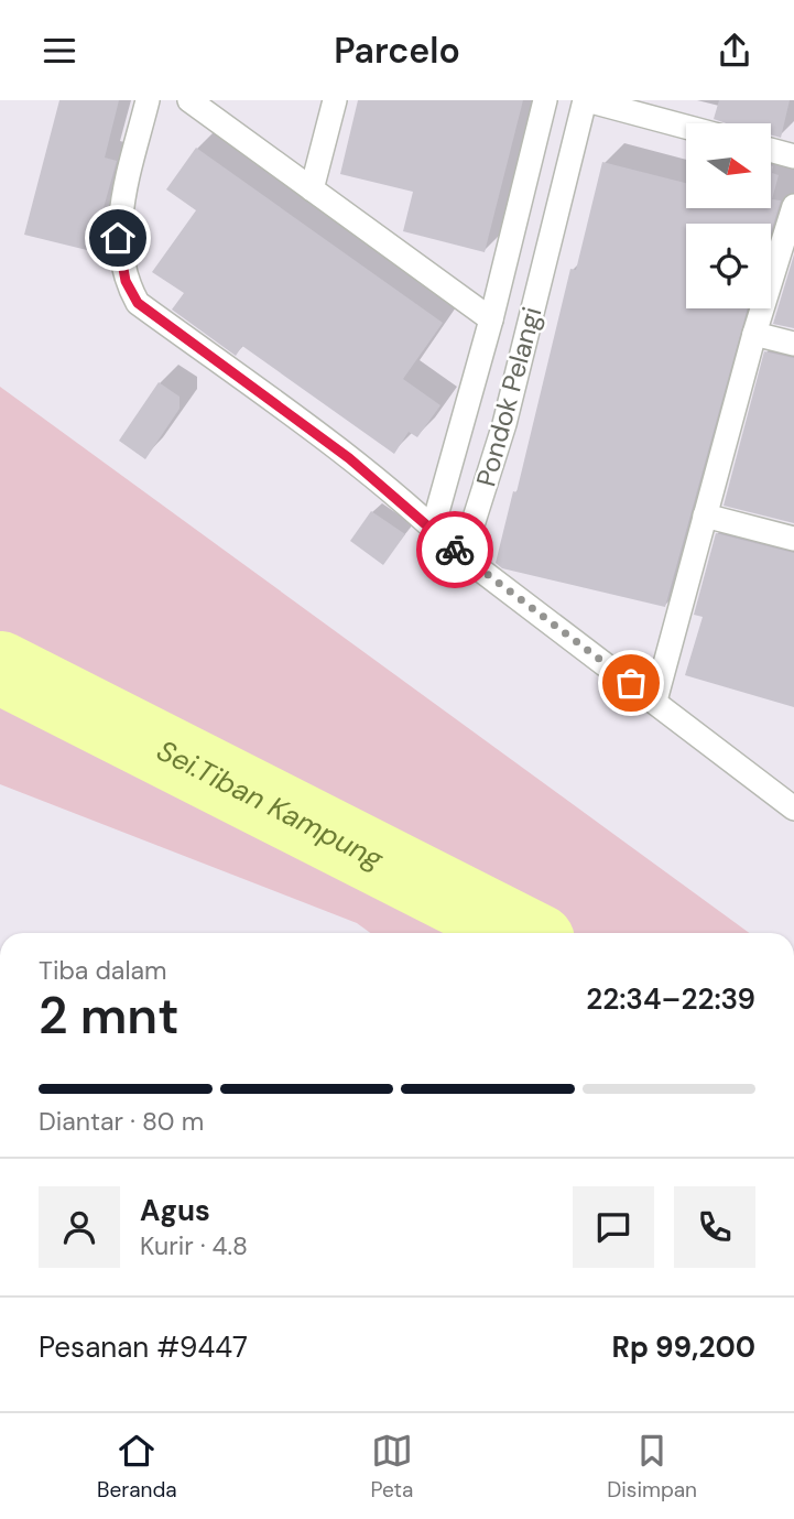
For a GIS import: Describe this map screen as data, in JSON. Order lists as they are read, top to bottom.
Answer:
{
  "streets": {
    "street": ["Pondok Pelangi"]
  },
  "water": ["Sei.Tiban Kampung"],
  "north": "right",
  "page": {
    "header": "Parcelo",
    "heading": ["2 mnt", "Tiba dalam", "22:34–22:39"],
    "panel": [
      "Agus",
      "Kurir · 4.8",
      "Pesanan #9447",
      "Rp 99,200"
    ],
    "bar": "Diantar · 80 m",
    "tabs": ["Beranda", "Peta", "Disimpan"]
  }
}
